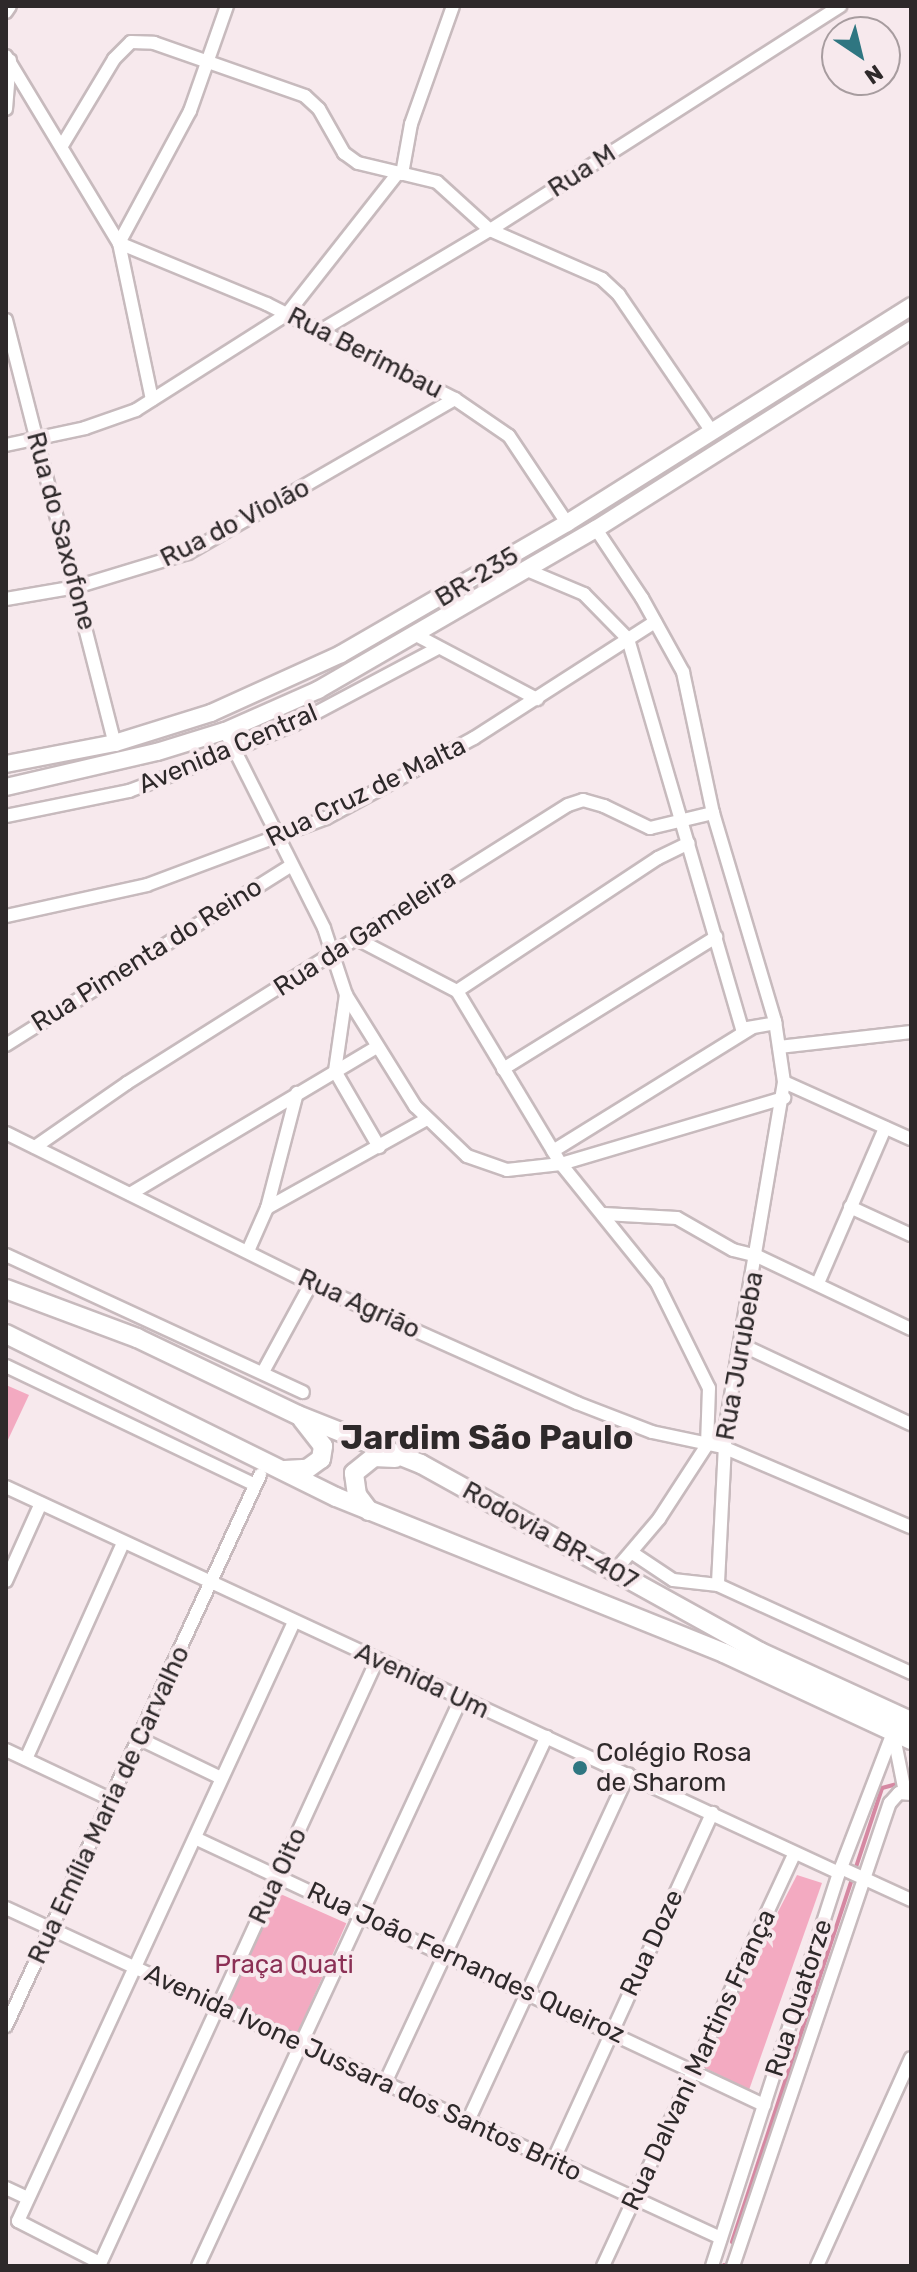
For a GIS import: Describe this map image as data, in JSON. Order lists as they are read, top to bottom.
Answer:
{
  "streets": {
    "highway": ["Rodovia BR-407"],
    "main road": ["BR-235"],
    "street": [
      "Rua M",
      "Rua Berimbau",
      "Rua do Violão",
      "Rua do Saxofone",
      "Avenida Central",
      "Rua Cruz de Malta",
      "Rua da Gameleira",
      "Rua Pimenta do Reino",
      "Rua Agrião",
      "Rua Jurubeba",
      "Avenida Um",
      "Rua Emília Maria de Carvalho",
      "Rua Oito",
      "Rua Doze",
      "Rua João Fernandes Queiroz",
      "Rua Quatorze",
      "Rua Dalvani Martins França",
      "Avenida Ivone Jussara dos Santos Brito"
    ]
  },
  "crossings": [
    ["Rua M", "Rua Berimbau"],
    ["Rua Berimbau", "Rua do Violão"],
    ["Rua Berimbau", "BR-235"],
    ["Rua do Violão", "Rua do Saxofone"],
    ["Rua do Saxofone", "BR-235"],
    ["Rua da Gameleira", "Rua Agrião"],
    ["Rua da Gameleira", "Rua Jurubeba"],
    ["Rua Agrião", "Rua Jurubeba"],
    ["Rodovia BR-407", "Rua Quatorze"],
    ["Avenida Um", "Rua Emília Maria de Carvalho"],
    ["Avenida Um", "Rua Oito"],
    ["Avenida Um", "Rua Doze"],
    ["Avenida Um", "Rua Quatorze"],
    ["Avenida Um", "Rua Dalvani Martins França"],
    ["Rua Emília Maria de Carvalho", "Avenida Ivone Jussara dos Santos Brito"],
    ["Rua Oito", "Rua João Fernandes Queiroz"],
    ["Rua Oito", "Avenida Ivone Jussara dos Santos Brito"],
    ["Rua Doze", "Rua João Fernandes Queiroz"],
    ["Rua Doze", "Avenida Ivone Jussara dos Santos Brito"],
    ["Rua João Fernandes Queiroz", "Rua Quatorze"],
    ["Rua João Fernandes Queiroz", "Rua Dalvani Martins França"],
    ["Rua Quatorze", "Avenida Ivone Jussara dos Santos Brito"],
    ["Rua Dalvani Martins França", "Avenida Ivone Jussara dos Santos Brito"]
  ],
  "districts": ["Jardim São Paulo"],
  "parks": ["Praça Quati"],
  "places": ["Colégio Rosa de Sharom"],
  "north": "bottom right"
}
